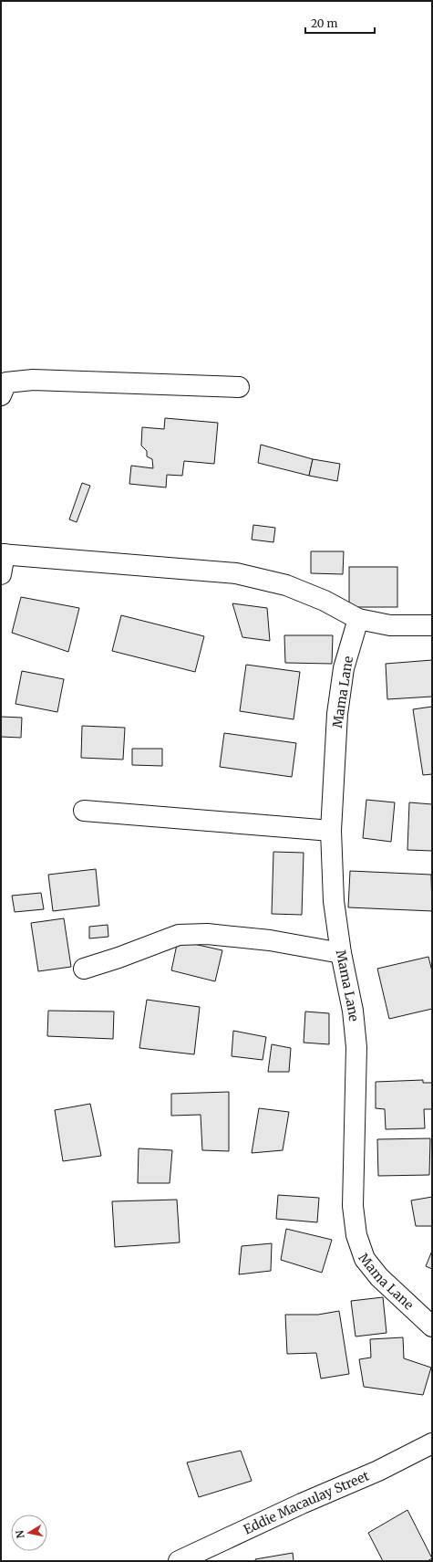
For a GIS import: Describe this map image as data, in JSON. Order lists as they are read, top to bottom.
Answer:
{
  "streets": {
    "street": ["Mama Lane", "Eddie Macaulay Street"]
  },
  "scale_bar": "20 m",
  "north": "left"
}
